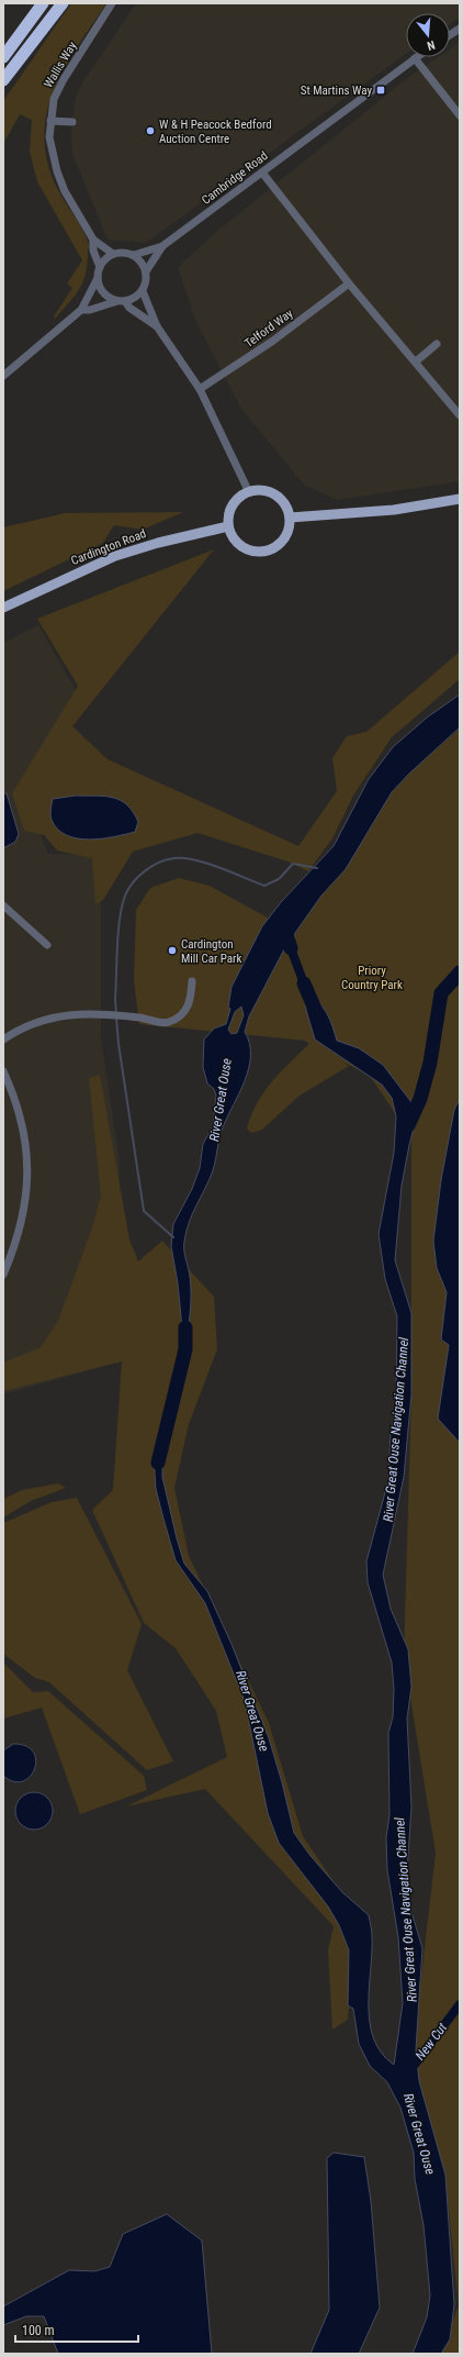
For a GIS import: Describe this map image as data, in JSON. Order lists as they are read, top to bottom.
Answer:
{
  "streets": {
    "main road": ["Cardington Road"],
    "street": ["Wallis Way", "Cambridge Road", "Telford Way"]
  },
  "crossings": [
    ["Wallis Way", "Cambridge Road"]
  ],
  "water": ["River Great Ouse", "River Great Ouse Navigation Channel", "New Cut"],
  "parks": ["Priory Country Park"],
  "places": {
    "transit": ["St Martins Way"],
    "other": ["W & H Peacock Bedford Auction Centre", "Cardington Mill Car Park"]
  },
  "scale_bar": "100 m",
  "north": "bottom"
}
